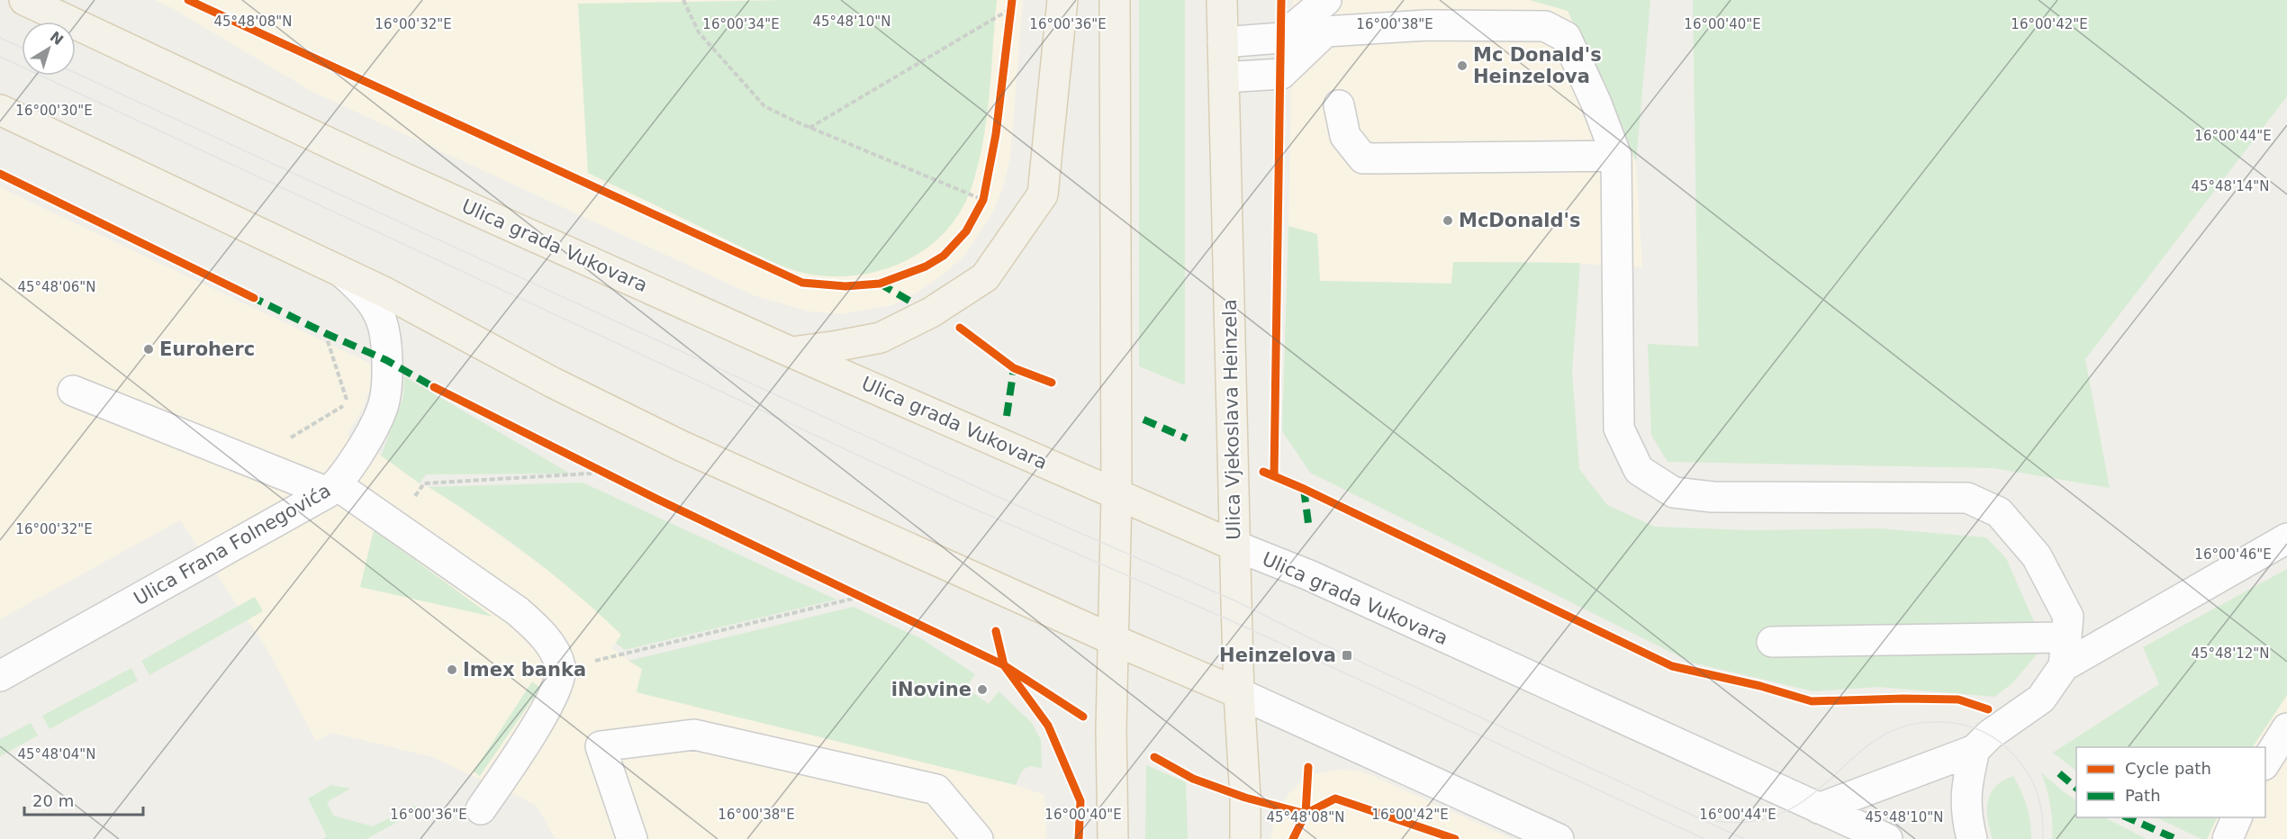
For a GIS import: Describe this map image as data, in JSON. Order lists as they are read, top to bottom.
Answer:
{
  "streets": {
    "main road": ["Ulica grada Vukovara", "Ulica Vjekoslava Heinzela"],
    "street": ["Ulica Frana Folnegovića"]
  },
  "crossings": [
    ["Ulica grada Vukovara", "Ulica Vjekoslava Heinzela"]
  ],
  "places": {
    "other": [
      "Mc Donald's Heinzelova",
      "McDonald's",
      "Euroherc",
      "Imex banka",
      "iNovine"
    ],
    "transit": ["Heinzelova"]
  },
  "legend": ["Cycle path", "Path"],
  "scale_bar": "20 m",
  "north": "top right",
  "coordinates": [
    "45°48'08\"N",
    "45°48'10\"N",
    "16°00'32\"E",
    "16°00'34\"E",
    "16°00'36\"E",
    "16°00'38\"E",
    "16°00'40\"E",
    "16°00'42\"E",
    "16°00'30\"E",
    "16°00'44\"E",
    "45°48'14\"N",
    "45°48'06\"N",
    "16°00'46\"E",
    "45°48'12\"N",
    "45°48'04\"N"
  ]
}
